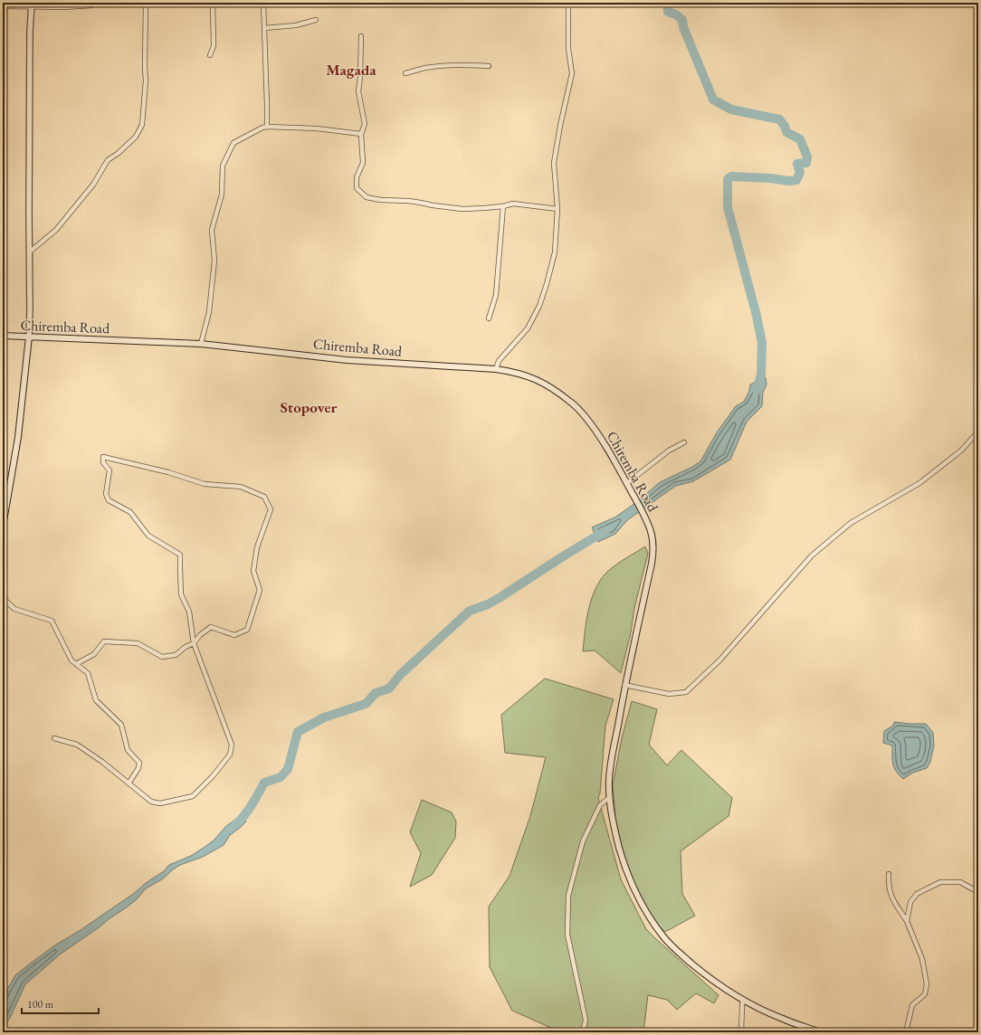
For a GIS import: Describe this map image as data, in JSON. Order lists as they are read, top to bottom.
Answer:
{
  "streets": {
    "main road": ["Chiremba Road"]
  },
  "districts": ["Magada", "Stopover"],
  "scale_bar": "100 m"
}
